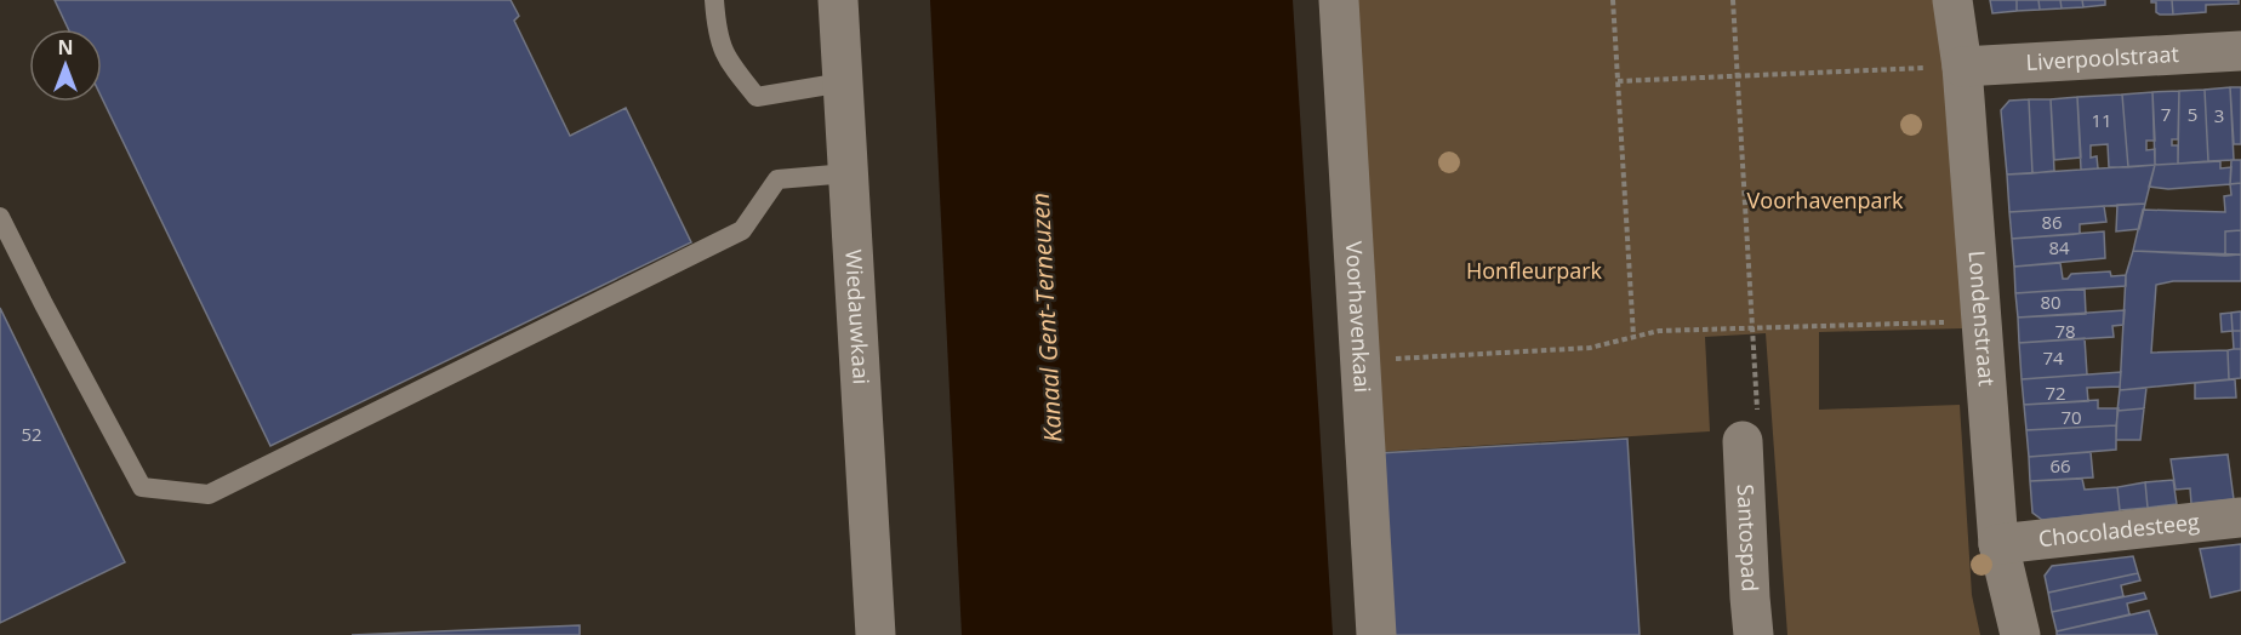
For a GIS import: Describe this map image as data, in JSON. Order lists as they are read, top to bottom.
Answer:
{
  "streets": {
    "street": [
      "Liverpoolstraat",
      "Wiedauwkaai",
      "Voorhavenkaai",
      "Londenstraat",
      "Chocoladesteeg",
      "Santospad"
    ]
  },
  "crossings": [
    ["Liverpoolstraat", "Londenstraat"],
    ["Londenstraat", "Chocoladesteeg"]
  ],
  "water": ["Kanaal Gent-Terneuzen"],
  "parks": ["Voorhavenpark", "Honfleurpark"],
  "house_numbers": [
    "7",
    "5",
    "3",
    "11",
    "86",
    "84",
    "80",
    "78",
    "74",
    "72",
    "70",
    "52",
    "66"
  ],
  "north": "top"
}
